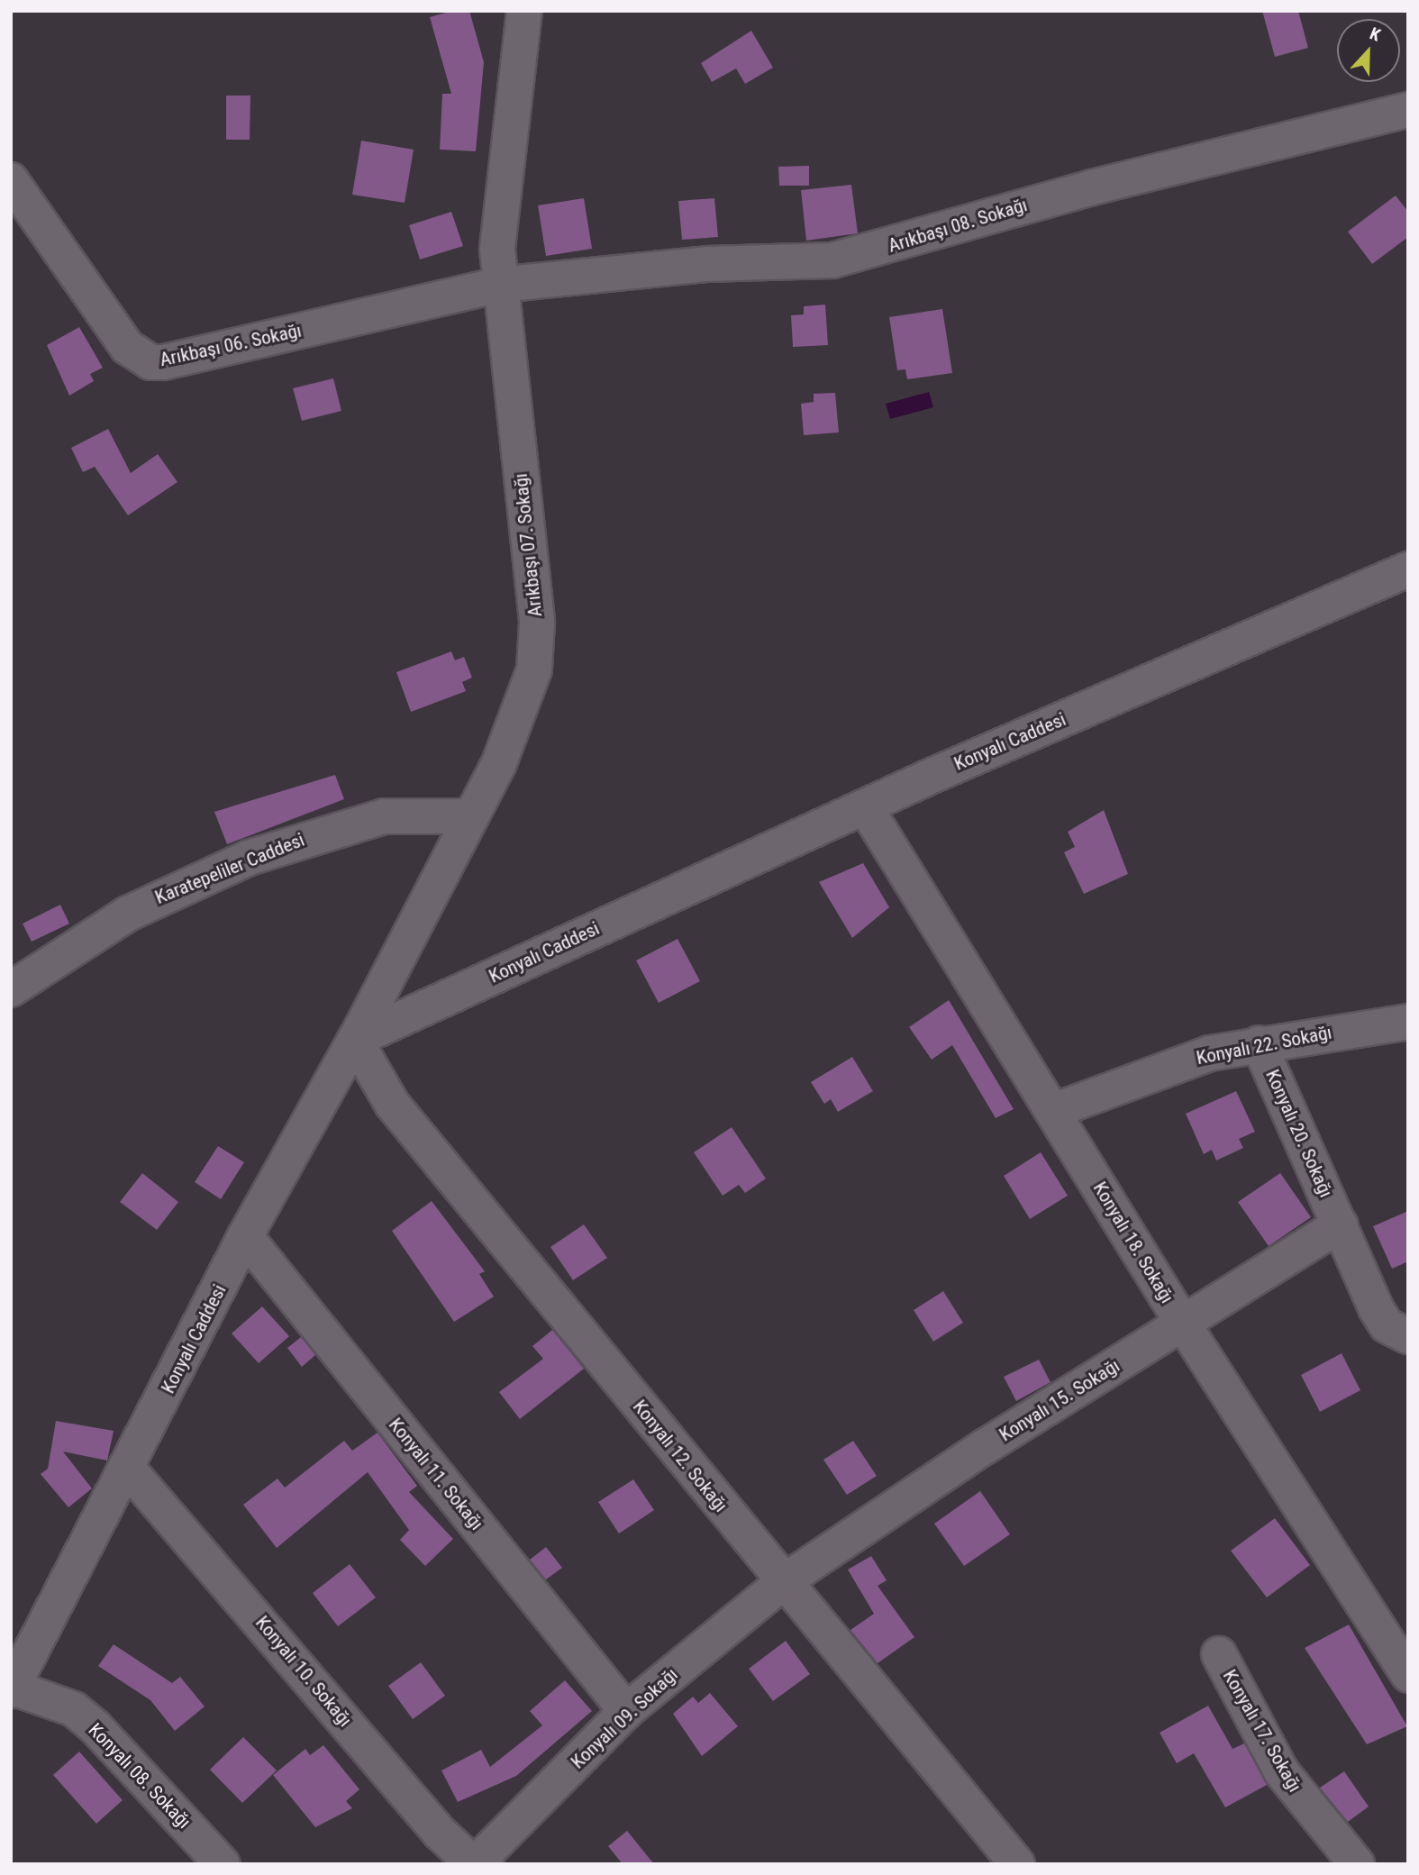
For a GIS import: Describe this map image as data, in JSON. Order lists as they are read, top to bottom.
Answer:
{
  "streets": {
    "street": [
      "Arıkbaşı 08. Sokağı",
      "Arıkbaşı 06. Sokağı",
      "Arıkbaşı 07. Sokağı",
      "Konyalı Caddesi",
      "Karatepeliler Caddesi",
      "Konyalı 22. Sokağı",
      "Konyalı 20. Sokağı",
      "Konyalı 18. Sokağı",
      "Konyalı 15. Sokağı",
      "Konyalı 12. Sokağı",
      "Konyalı 11. Sokağı",
      "Konyalı 10. Sokağı",
      "Konyalı 09. Sokağı",
      "Konyalı 17. Sokağı",
      "Konyalı 08. Sokağı"
    ]
  },
  "crossings": [
    ["Arıkbaşı 08. Sokağı", "Arıkbaşı 06. Sokağı"],
    ["Arıkbaşı 08. Sokağı", "Arıkbaşı 07. Sokağı"],
    ["Arıkbaşı 06. Sokağı", "Arıkbaşı 07. Sokağı"],
    ["Arıkbaşı 07. Sokağı", "Konyalı Caddesi"],
    ["Arıkbaşı 07. Sokağı", "Karatepeliler Caddesi"],
    ["Arıkbaşı 07. Sokağı", "Konyalı 12. Sokağı"],
    ["Konyalı Caddesi", "Konyalı 18. Sokağı"],
    ["Konyalı Caddesi", "Konyalı 12. Sokağı"],
    ["Konyalı Caddesi", "Konyalı 11. Sokağı"],
    ["Konyalı Caddesi", "Konyalı 10. Sokağı"],
    ["Konyalı Caddesi", "Konyalı 08. Sokağı"],
    ["Konyalı 22. Sokağı", "Konyalı 20. Sokağı"],
    ["Konyalı 22. Sokağı", "Konyalı 18. Sokağı"],
    ["Konyalı 20. Sokağı", "Konyalı 15. Sokağı"],
    ["Konyalı 18. Sokağı", "Konyalı 15. Sokağı"],
    ["Konyalı 15. Sokağı", "Konyalı 12. Sokağı"],
    ["Konyalı 15. Sokağı", "Konyalı 09. Sokağı"],
    ["Konyalı 12. Sokağı", "Konyalı 09. Sokağı"],
    ["Konyalı 11. Sokağı", "Konyalı 09. Sokağı"],
    ["Konyalı 10. Sokağı", "Konyalı 09. Sokağı"]
  ],
  "north": "top"
}
